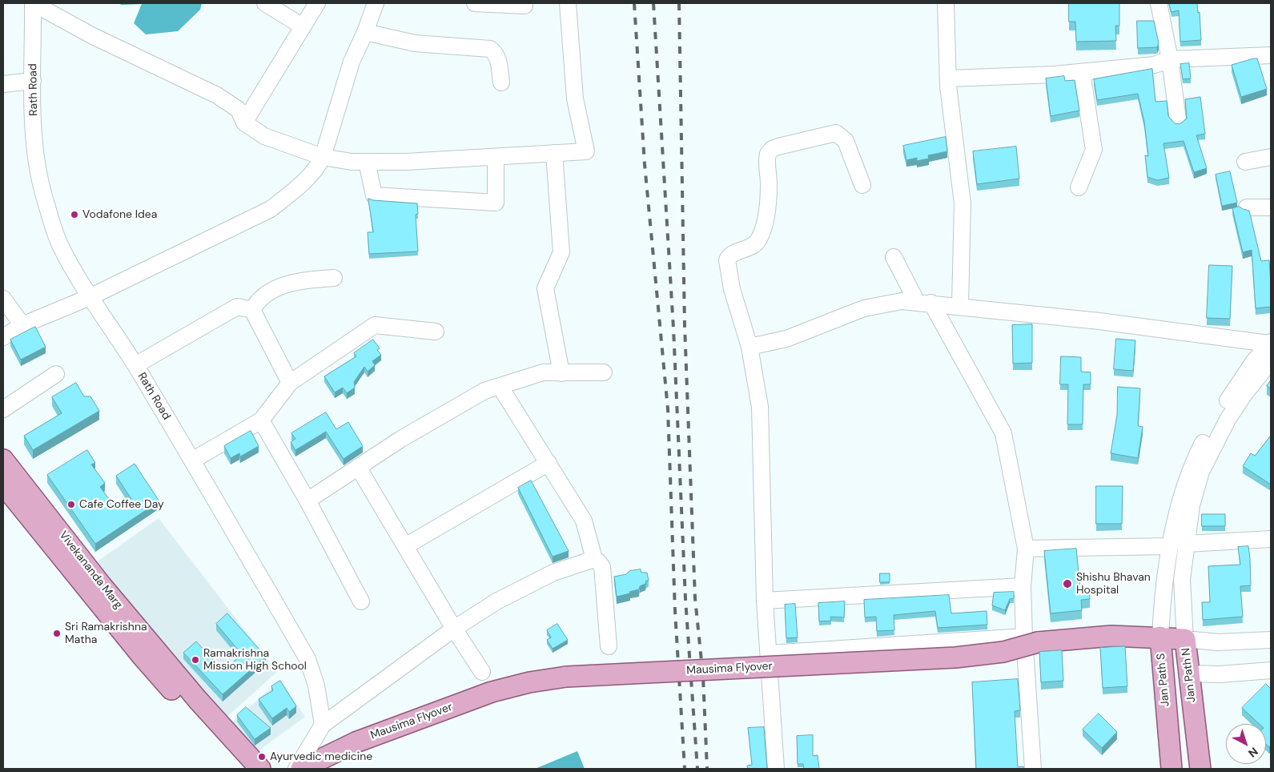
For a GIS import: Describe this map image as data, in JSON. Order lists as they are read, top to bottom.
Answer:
{
  "streets": {
    "main road": [
      "Vivekananda Marg",
      "Mausima Flyover",
      "Jan Path N",
      "Jan Path S"
    ],
    "street": ["Rath Road"]
  },
  "crossings": [
    ["Mausima Flyover", "Jan Path N"],
    ["Mausima Flyover", "Jan Path S"]
  ],
  "places": [
    "Vodafone Idea",
    "Cafe Coffee Day",
    "Shishu Bhavan Hospital",
    "Sri Ramakrishna Matha",
    "Ramakrishna Mission High School",
    "Ayurvedic medicine"
  ],
  "north": "bottom right"
}
